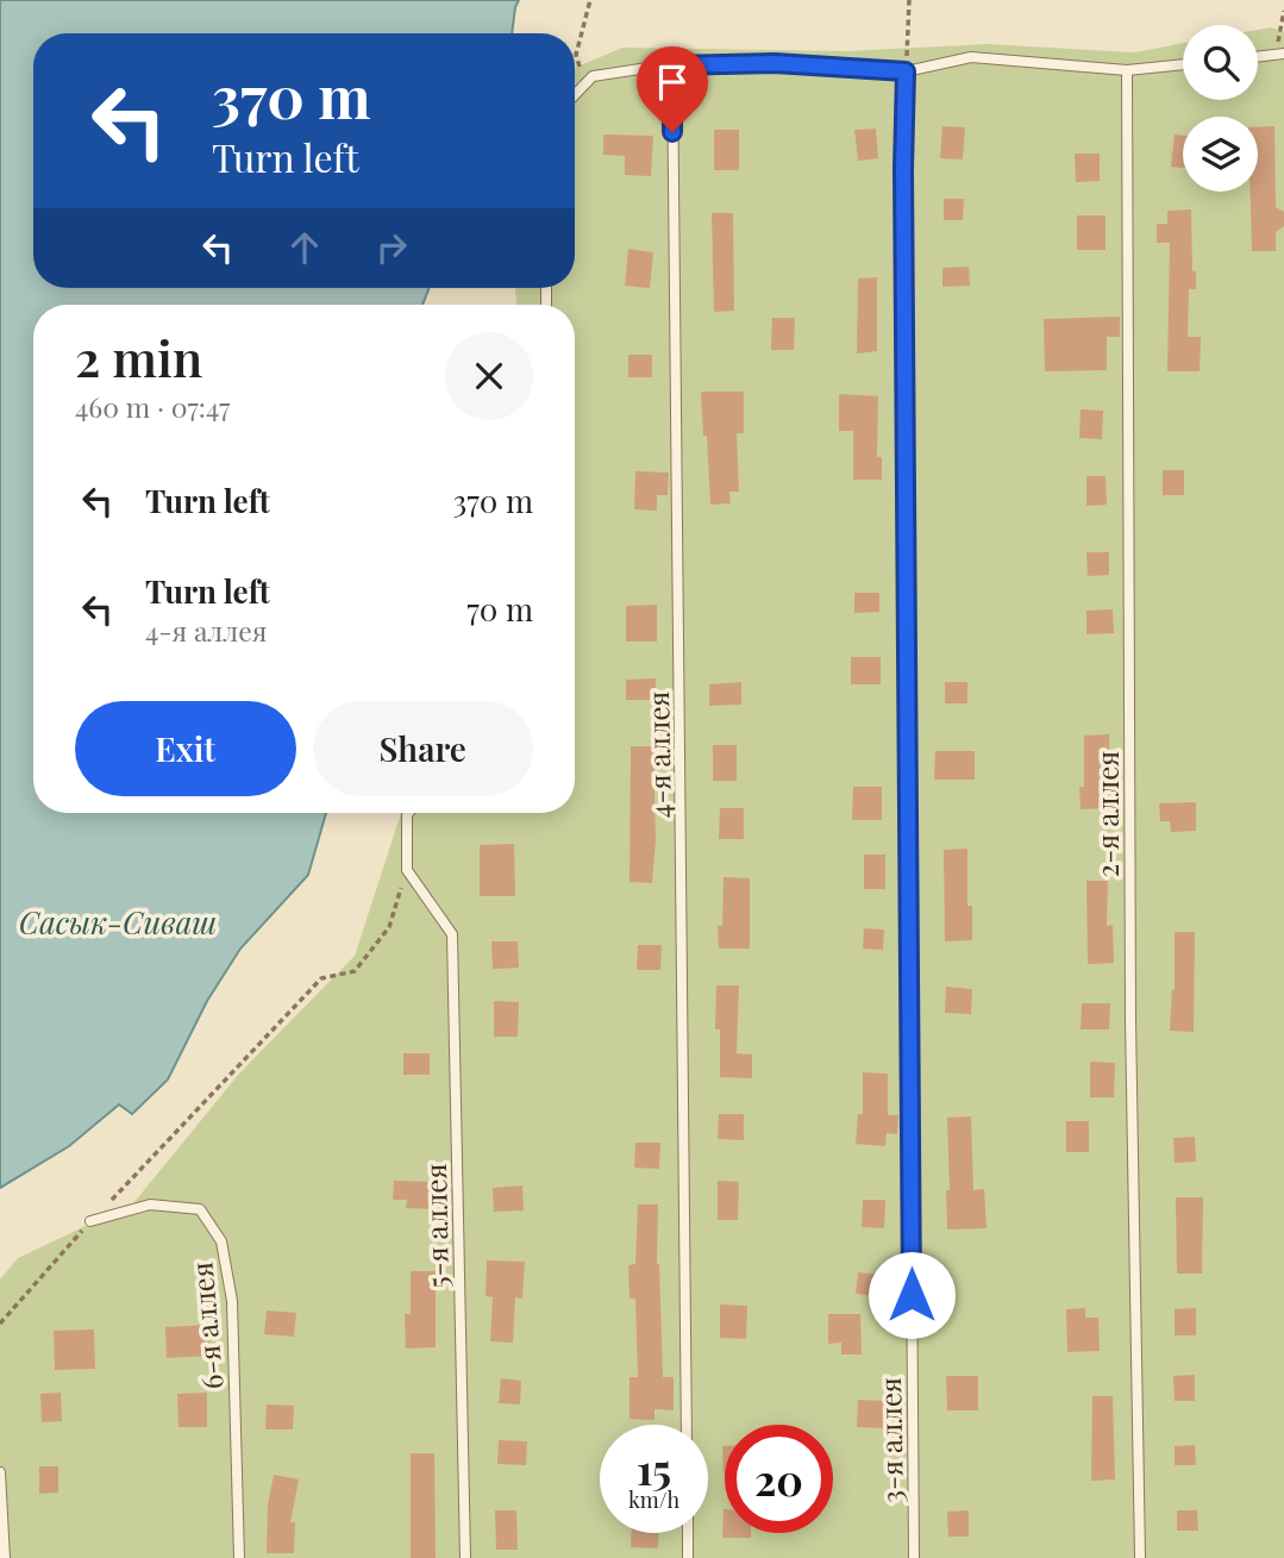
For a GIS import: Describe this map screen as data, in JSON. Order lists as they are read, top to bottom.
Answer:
{
  "streets": {
    "lane": [
      "4-я аллея",
      "2-я аллея",
      "5-я аллея",
      "6-я аллея",
      "3-я аллея"
    ]
  },
  "water": ["Сасык-Сиваш"],
  "page": {
    "turn": ["370 m", "Turn left"],
    "heading": ["2 min", "460 m · 07:47"],
    "list": [
      {
        "name": "Turn left",
        "value": "370 m"
      },
      {
        "name": "Turn left",
        "note": "4-я аллея",
        "value": "70 m"
      }
    ],
    "buttons": ["Exit", "Share"],
    "speed": "15 km/h",
    "limit": "20"
  }
}
